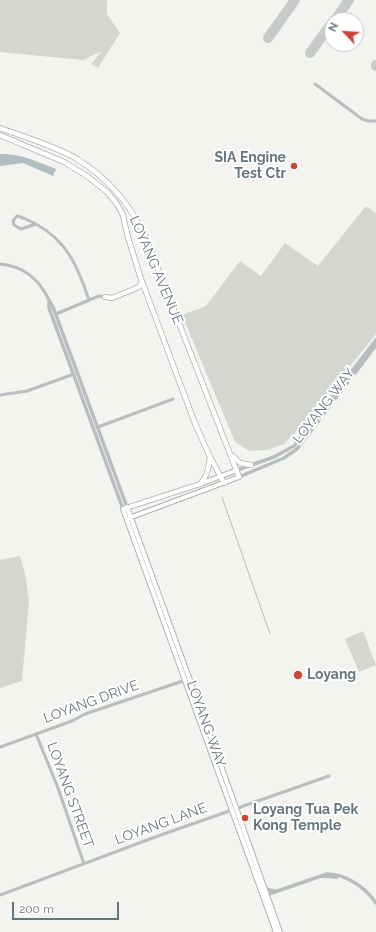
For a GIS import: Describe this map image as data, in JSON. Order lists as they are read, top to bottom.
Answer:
{
  "streets": {
    "main road": ["LOYANG AVENUE", "LOYANG WAY"],
    "street": ["LOYANG DRIVE", "LOYANG STREET", "LOYANG LANE"]
  },
  "crossings": [
    ["LOYANG AVENUE", "LOYANG WAY"],
    ["LOYANG WAY", "LOYANG DRIVE"],
    ["LOYANG WAY", "LOYANG LANE"],
    ["LOYANG DRIVE", "LOYANG STREET"],
    ["LOYANG STREET", "LOYANG LANE"]
  ],
  "places": ["SIA Engine Test Ctr", "Loyang", "Loyang Tua Pek Kong Temple"],
  "scale_bar": "200 m",
  "north": "top left"
}
